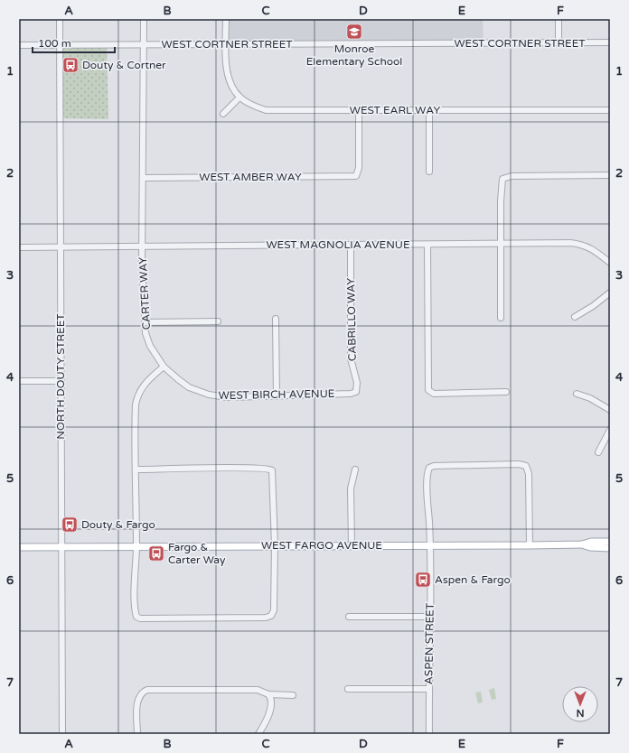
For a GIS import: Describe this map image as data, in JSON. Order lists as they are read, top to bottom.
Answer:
{
  "streets": {
    "main road": ["WEST FARGO AVENUE"],
    "street": [
      "WEST CORTNER STREET",
      "WEST EARL WAY",
      "WEST AMBER WAY",
      "WEST MAGNOLIA AVENUE",
      "CARTER WAY",
      "CABRILLO WAY",
      "NORTH DOUTY STREET",
      "WEST BIRCH AVENUE",
      "ASPEN STREET"
    ]
  },
  "crossings": [
    ["WEST CORTNER STREET", "CARTER WAY"],
    ["WEST CORTNER STREET", "NORTH DOUTY STREET"],
    ["WEST EARL WAY", "WEST AMBER WAY"],
    ["WEST AMBER WAY", "CARTER WAY"],
    ["WEST MAGNOLIA AVENUE", "CARTER WAY"],
    ["WEST MAGNOLIA AVENUE", "CABRILLO WAY"],
    ["WEST MAGNOLIA AVENUE", "NORTH DOUTY STREET"],
    ["CARTER WAY", "WEST BIRCH AVENUE"],
    ["CABRILLO WAY", "WEST BIRCH AVENUE"],
    ["NORTH DOUTY STREET", "WEST FARGO AVENUE"],
    ["WEST FARGO AVENUE", "ASPEN STREET"]
  ],
  "places": {
    "school or university": ["Monroe Elementary School"],
    "bus stop": [
      "Douty & Cortner",
      "Douty & Fargo",
      "Fargo & Carter Way",
      "Aspen & Fargo"
    ]
  },
  "scale_bar": "100 m",
  "north": "bottom",
  "grid": {
    "columns": [
      "A",
      "B",
      "C",
      "D",
      "E",
      "F"
    ],
    "rows": [
      "1",
      "2",
      "3",
      "4",
      "5",
      "6",
      "7"
    ]
  }
}
